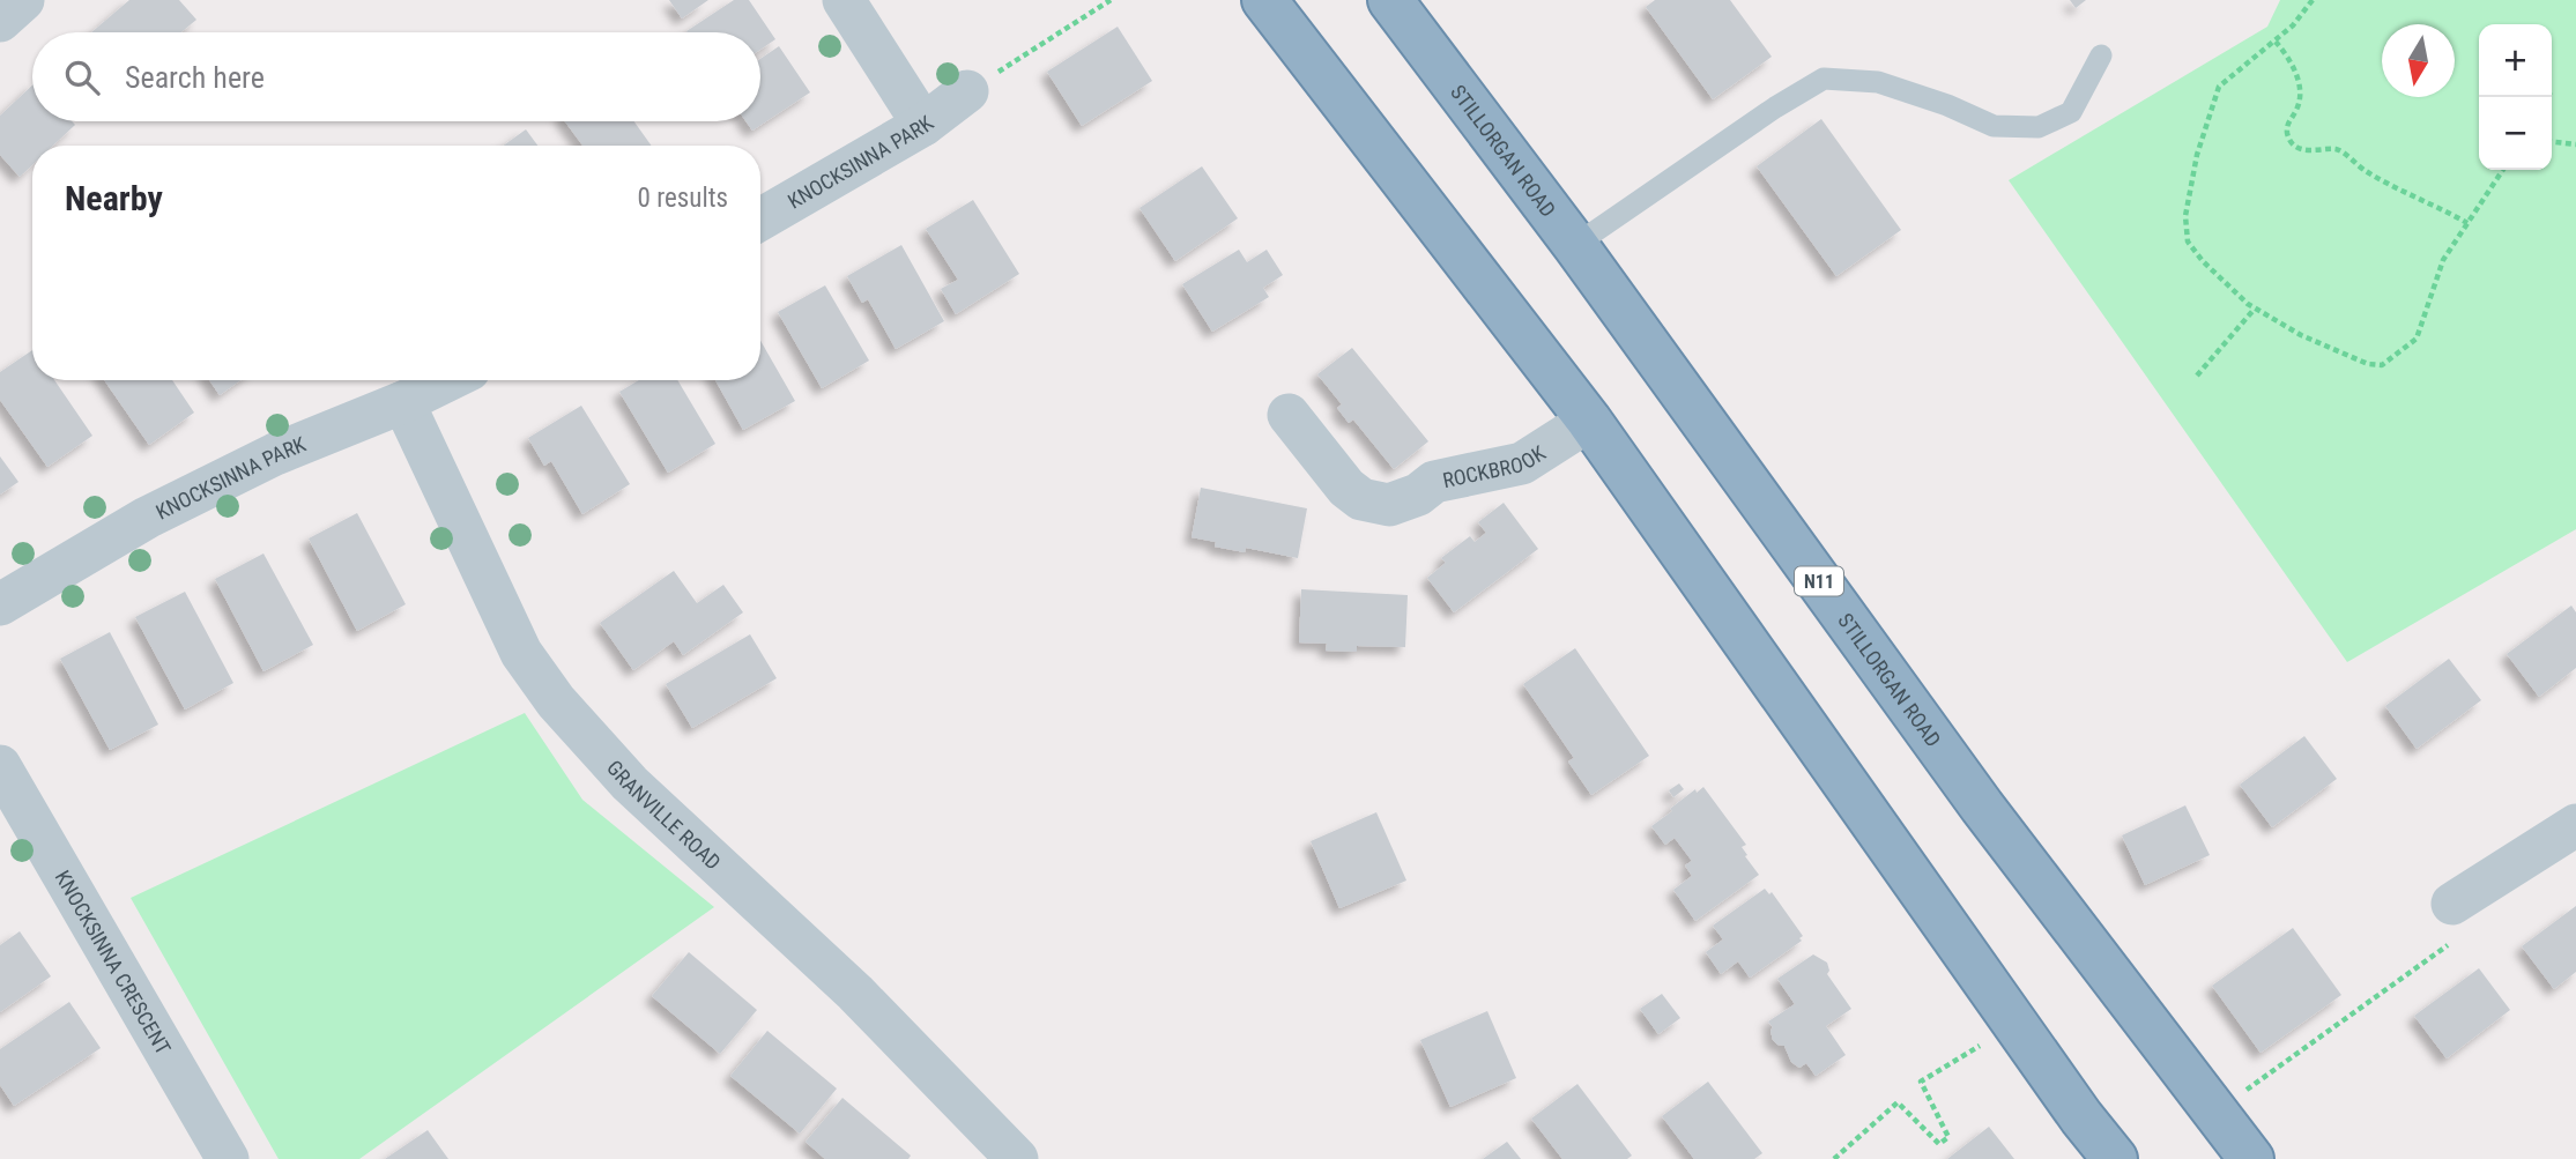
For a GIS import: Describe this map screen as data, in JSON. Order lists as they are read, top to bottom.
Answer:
{
  "streets": {
    "highway": ["STILLORGAN ROAD", "N11"],
    "street": [
      "KNOCKSINNA PARK",
      "ROCKBROOK",
      "GRANVILLE ROAD",
      "KNOCKSINNA CRESCENT"
    ]
  },
  "crossings": [
    ["KNOCKSINNA PARK", "GRANVILLE ROAD"]
  ],
  "north": "bottom",
  "page": {
    "map_buttons": ["+", "−"],
    "search": "Search here",
    "heading": ["Nearby", "0 results"]
  }
}
